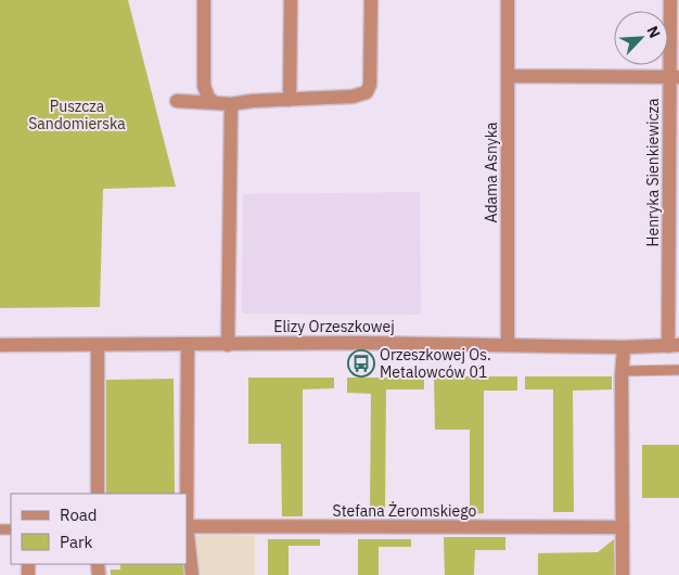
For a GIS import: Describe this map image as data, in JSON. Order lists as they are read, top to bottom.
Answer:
{
  "streets": {
    "street": [
      "Adama Asnyka",
      "Henryka Sienkiewicza",
      "Elizy Orzeszkowej",
      "Stefana Żeromskiego"
    ]
  },
  "crossings": [
    ["Adama Asnyka", "Elizy Orzeszkowej"],
    ["Henryka Sienkiewicza", "Elizy Orzeszkowej"]
  ],
  "parks": ["Puszcza Sandomierska"],
  "places": {
    "bus stop": ["Orzeszkowej Os. Metalowców 01"]
  },
  "legend": ["Road", "Park"],
  "north": "top right"
}
